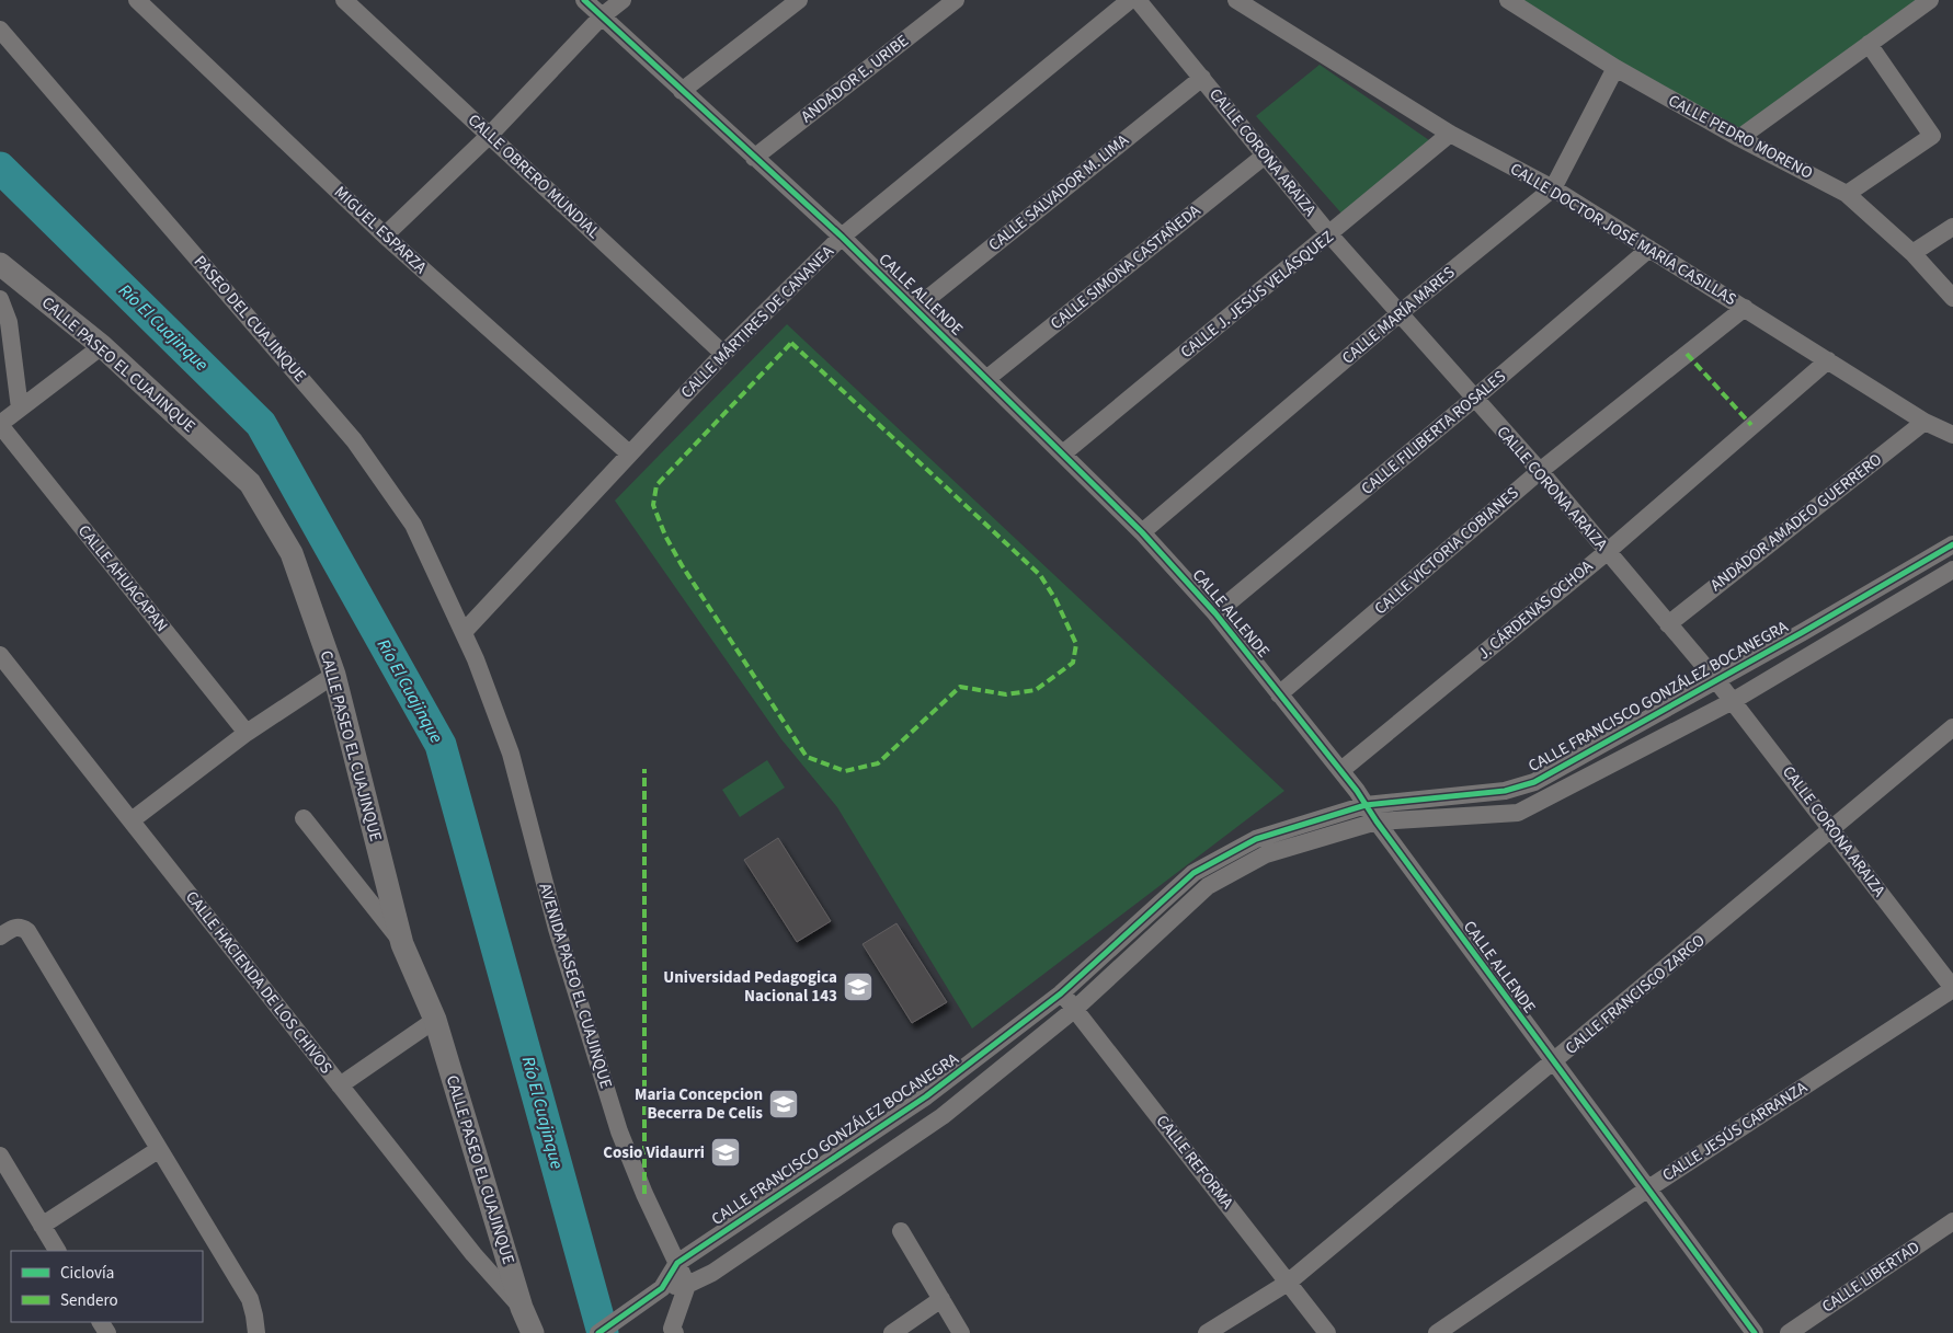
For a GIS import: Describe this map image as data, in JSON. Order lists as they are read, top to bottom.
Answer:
{
  "streets": {
    "street": [
      "ANDADOR E. URIBE",
      "CALLE PEDRO MORENO",
      "CALLE CORONA ARAIZA",
      "CALLE OBRERO MUNDIAL",
      "CALLE SALVADOR M. LIMA",
      "MIGUEL ESPARZA",
      "CALLE DOCTOR JOSÉ MARÍA CASILLAS",
      "CALLE SIMONA CASTAÑEDA",
      "CALLE ALLENDE",
      "CALLE J. JESÚS VELÁSQUEZ",
      "CALLE MARÍA MARES",
      "PASEO DEL CUAJINQUE",
      "CALLE MÁRTIRES DE CANANEA",
      "CALLE PASEO EL CUAJINQUE",
      "CALLE FILIBERTA ROSALES",
      "ANDADOR AMADEO GUERRERO",
      "CALLE VICTORIA COBIANES",
      "CALLE AHUACAPAN",
      "J. CÁRDENAS OCHOA",
      "CALLE FRANCISCO GONZÁLEZ BOCANEGRA",
      "CALLE HACIENDA DE LOS CHIVOS",
      "AVENIDA PASEO EL CUAJINQUE",
      "CALLE FRANCISCO ZARCO",
      "CALLE JESÚS CARRANZA",
      "CALLE REFORMA",
      "CALLE LIBERTAD"
    ]
  },
  "crossings": [
    ["ANDADOR E. URIBE", "CALLE ALLENDE"],
    ["CALLE PEDRO MORENO", "CALLE MARÍA MARES"],
    ["CALLE CORONA ARAIZA", "CALLE SALVADOR M. LIMA"],
    ["CALLE CORONA ARAIZA", "CALLE SIMONA CASTAÑEDA"],
    ["CALLE CORONA ARAIZA", "CALLE J. JESÚS VELÁSQUEZ"],
    ["CALLE CORONA ARAIZA", "CALLE MARÍA MARES"],
    ["CALLE CORONA ARAIZA", "CALLE FILIBERTA ROSALES"],
    ["CALLE CORONA ARAIZA", "ANDADOR AMADEO GUERRERO"],
    ["CALLE CORONA ARAIZA", "CALLE VICTORIA COBIANES"],
    ["CALLE CORONA ARAIZA", "J. CÁRDENAS OCHOA"],
    ["CALLE CORONA ARAIZA", "CALLE FRANCISCO GONZÁLEZ BOCANEGRA"],
    ["CALLE CORONA ARAIZA", "CALLE FRANCISCO ZARCO"],
    ["CALLE CORONA ARAIZA", "CALLE JESÚS CARRANZA"],
    ["CALLE OBRERO MUNDIAL", "CALLE MÁRTIRES DE CANANEA"],
    ["CALLE SALVADOR M. LIMA", "CALLE ALLENDE"],
    ["MIGUEL ESPARZA", "CALLE MÁRTIRES DE CANANEA"],
    ["CALLE DOCTOR JOSÉ MARÍA CASILLAS", "CALLE J. JESÚS VELÁSQUEZ"],
    ["CALLE DOCTOR JOSÉ MARÍA CASILLAS", "CALLE MARÍA MARES"],
    ["CALLE DOCTOR JOSÉ MARÍA CASILLAS", "CALLE FILIBERTA ROSALES"],
    ["CALLE DOCTOR JOSÉ MARÍA CASILLAS", "ANDADOR AMADEO GUERRERO"],
    ["CALLE DOCTOR JOSÉ MARÍA CASILLAS", "CALLE VICTORIA COBIANES"],
    ["CALLE DOCTOR JOSÉ MARÍA CASILLAS", "J. CÁRDENAS OCHOA"],
    ["CALLE SIMONA CASTAÑEDA", "CALLE ALLENDE"],
    ["CALLE ALLENDE", "CALLE J. JESÚS VELÁSQUEZ"],
    ["CALLE ALLENDE", "CALLE MARÍA MARES"],
    ["CALLE ALLENDE", "CALLE MÁRTIRES DE CANANEA"],
    ["CALLE ALLENDE", "CALLE FILIBERTA ROSALES"],
    ["CALLE ALLENDE", "CALLE VICTORIA COBIANES"],
    ["CALLE ALLENDE", "J. CÁRDENAS OCHOA"],
    ["CALLE ALLENDE", "CALLE FRANCISCO GONZÁLEZ BOCANEGRA"],
    ["CALLE ALLENDE", "CALLE FRANCISCO ZARCO"],
    ["CALLE ALLENDE", "CALLE JESÚS CARRANZA"],
    ["PASEO DEL CUAJINQUE", "CALLE MÁRTIRES DE CANANEA"],
    ["PASEO DEL CUAJINQUE", "AVENIDA PASEO EL CUAJINQUE"],
    ["CALLE MÁRTIRES DE CANANEA", "AVENIDA PASEO EL CUAJINQUE"],
    ["CALLE PASEO EL CUAJINQUE", "CALLE HACIENDA DE LOS CHIVOS"],
    ["CALLE FRANCISCO GONZÁLEZ BOCANEGRA", "AVENIDA PASEO EL CUAJINQUE"],
    ["CALLE FRANCISCO GONZÁLEZ BOCANEGRA", "CALLE REFORMA"],
    ["CALLE FRANCISCO ZARCO", "CALLE REFORMA"]
  ],
  "water": ["Río El Cuajinque"],
  "places": {
    "school or university": ["Universidad Pedagogica Nacional 143", "Maria Concepcion Becerra De Celis", "Cosio Vidaurri"]
  },
  "legend": ["Ciclovía", "Sendero"]
}
